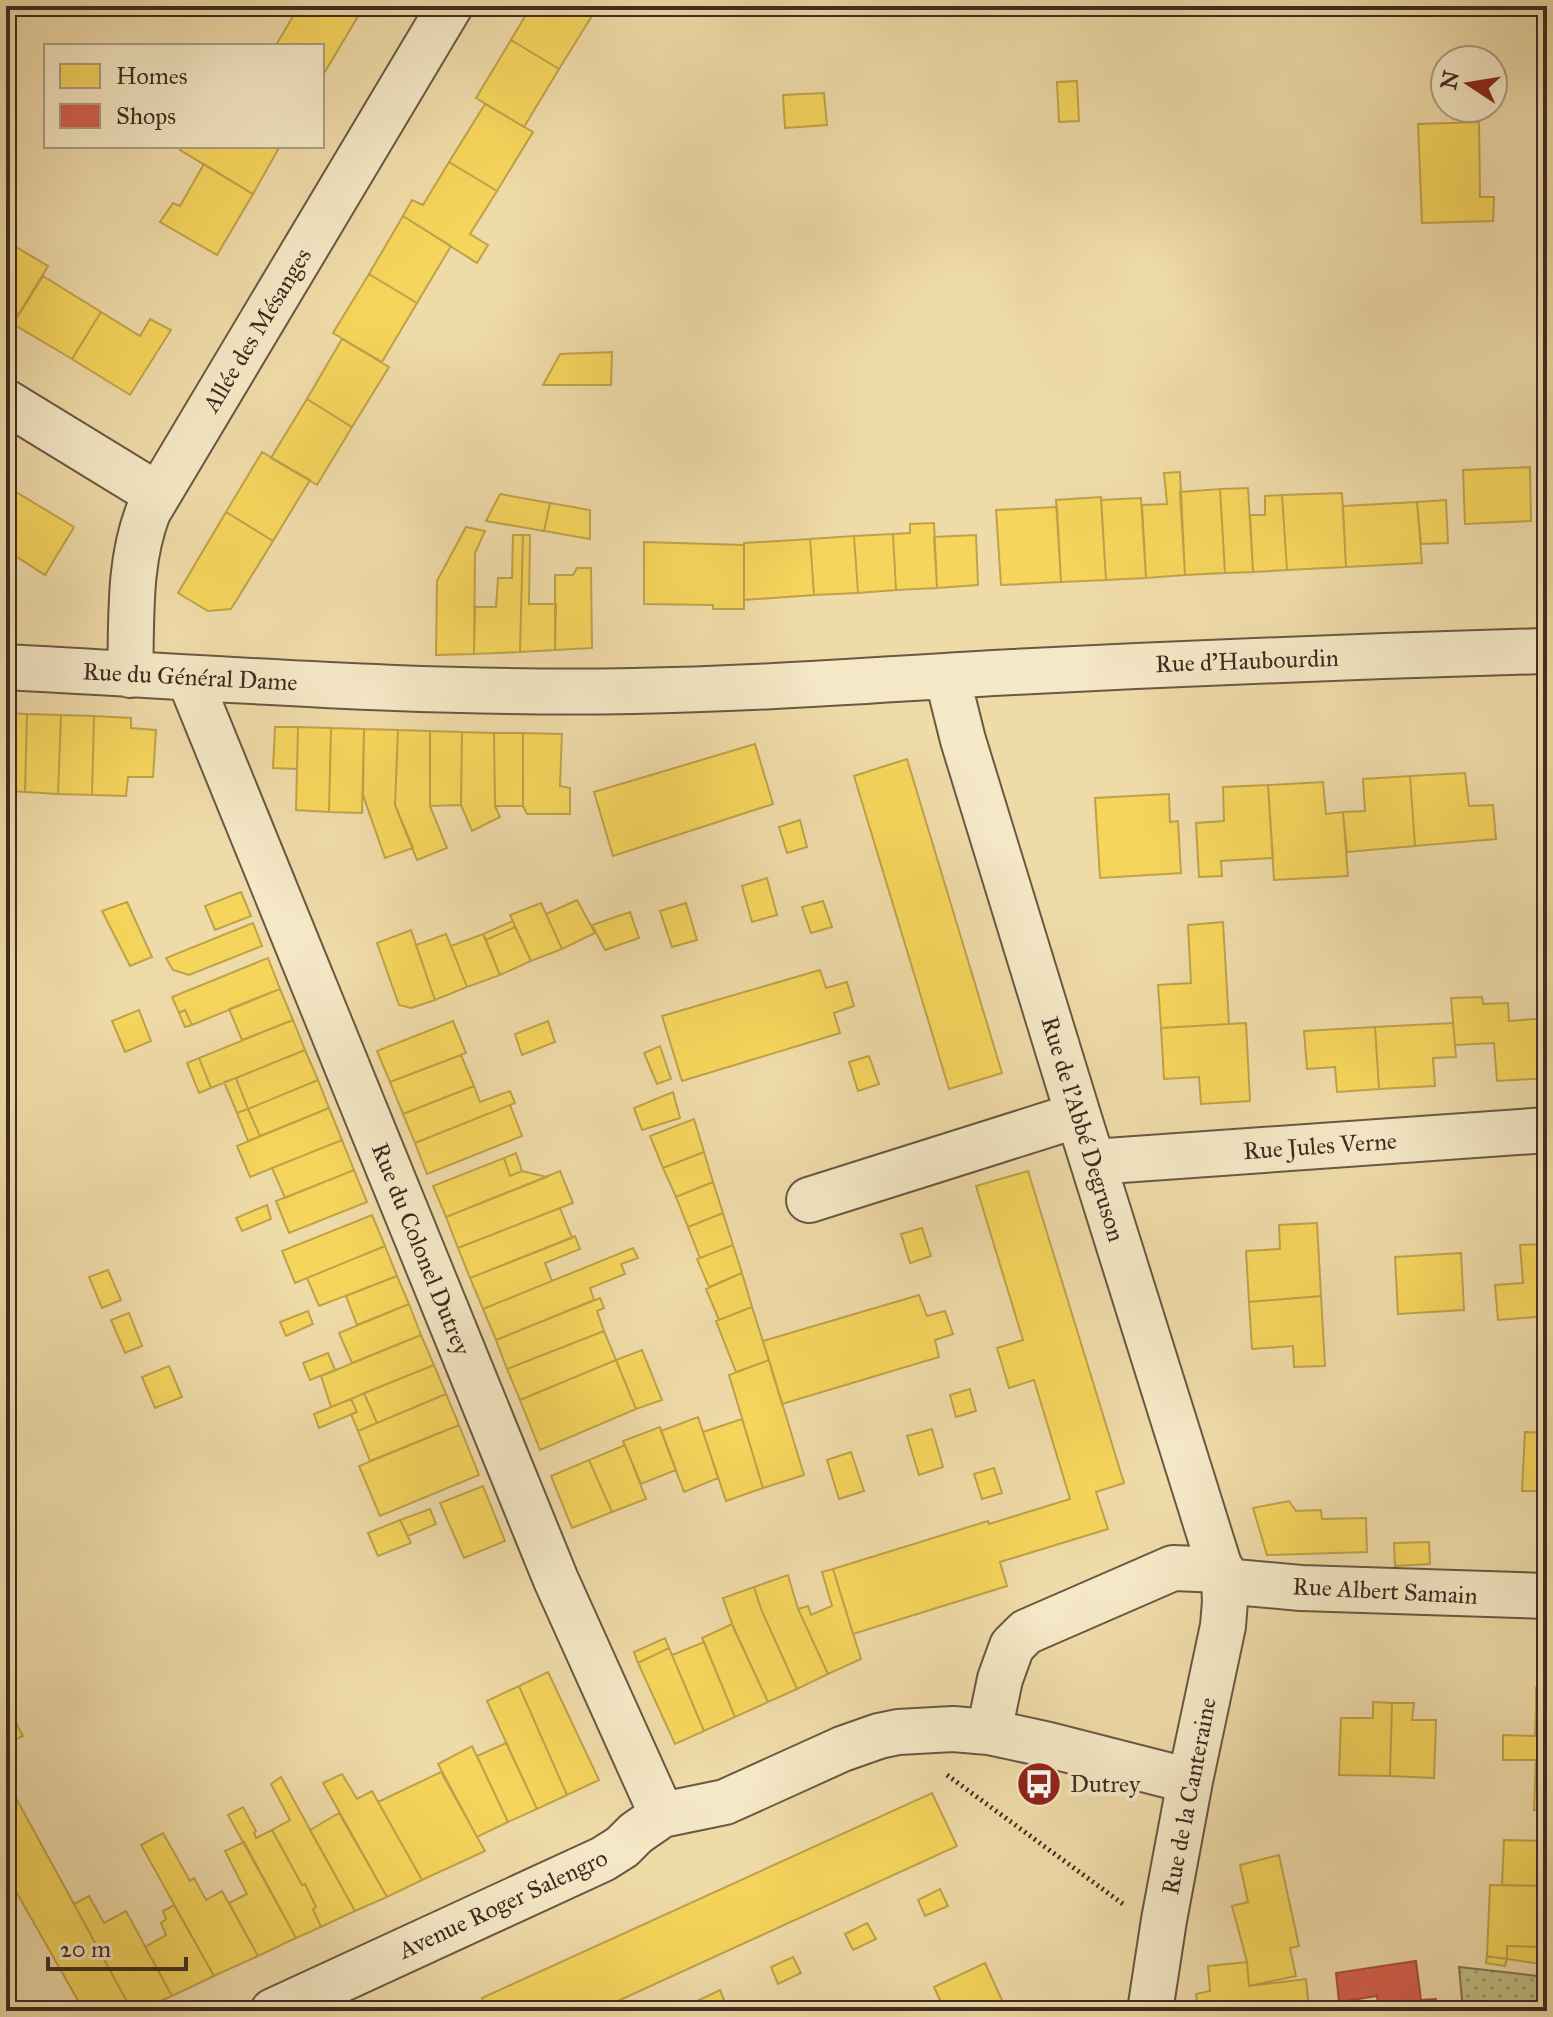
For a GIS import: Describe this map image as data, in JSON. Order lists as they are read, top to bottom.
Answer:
{
  "streets": {
    "street": [
      "Allée des Mésanges",
      "Rue d'Haubourdin",
      "Rue du Général Dame",
      "Rue de l'Abbé Degruson",
      "Rue Jules Verne",
      "Rue du Colonel Dutrey",
      "Rue Albert Samain",
      "Rue de la Canteraine",
      "Avenue Roger Salengro"
    ]
  },
  "crossings": [
    ["Allée des Mésanges", "Rue du Général Dame"],
    ["Rue d'Haubourdin", "Rue du Général Dame"],
    ["Rue d'Haubourdin", "Rue de l'Abbé Degruson"],
    ["Rue du Général Dame", "Rue du Colonel Dutrey"],
    ["Rue de l'Abbé Degruson", "Rue Jules Verne"],
    ["Rue de l'Abbé Degruson", "Rue Albert Samain"],
    ["Rue de l'Abbé Degruson", "Rue de la Canteraine"],
    ["Rue du Colonel Dutrey", "Avenue Roger Salengro"],
    ["Rue Albert Samain", "Rue de la Canteraine"],
    ["Rue Albert Samain", "Avenue Roger Salengro"],
    ["Rue de la Canteraine", "Avenue Roger Salengro"]
  ],
  "places": {
    "bus stop": ["Dutrey"]
  },
  "legend": ["Homes", "Shops"],
  "scale_bar": "20 m",
  "north": "left"
}
